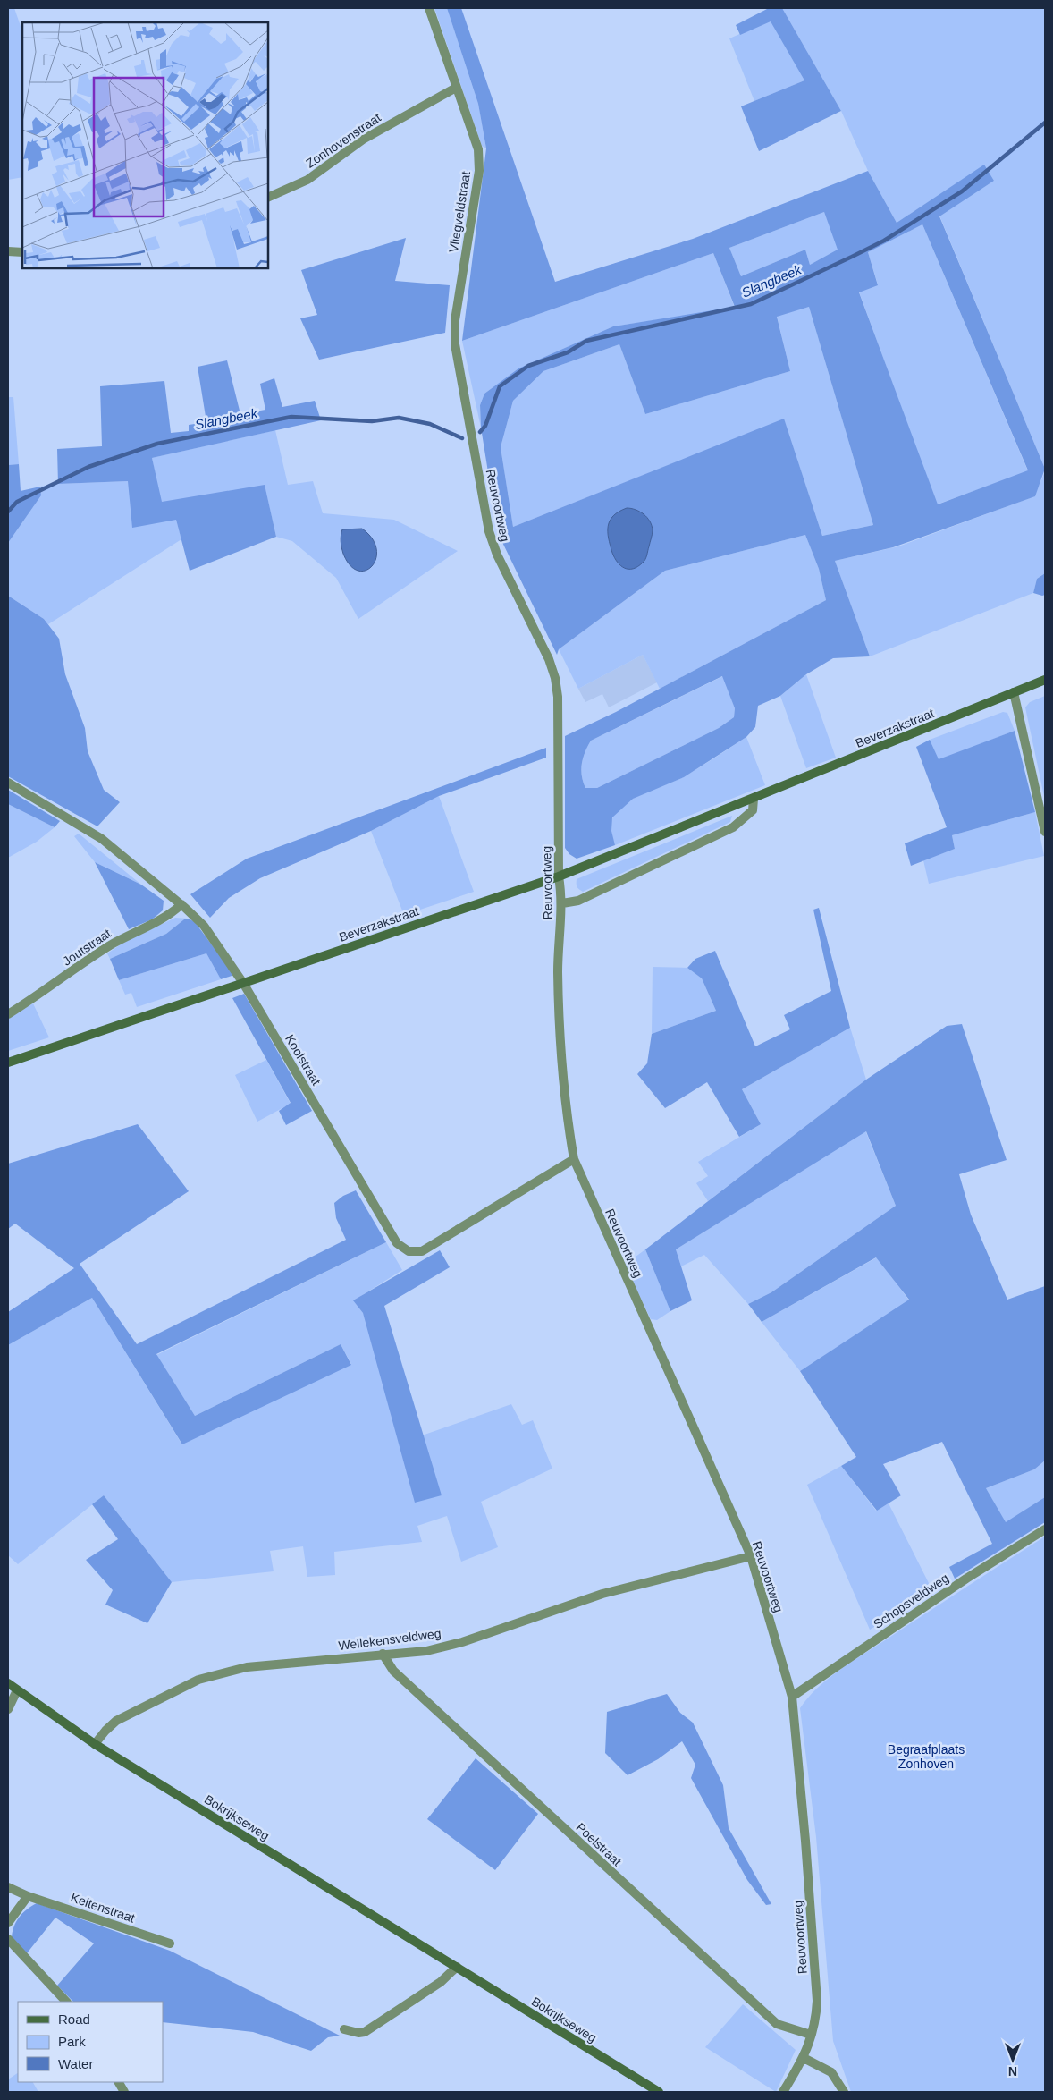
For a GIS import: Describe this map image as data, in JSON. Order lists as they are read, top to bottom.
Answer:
{
  "streets": {
    "street": [
      "Zonhovenstraat",
      "Vliegveldstraat",
      "Reuvoortweg",
      "Beverzakstraat",
      "Joutstraat",
      "Koolstraat",
      "Schopsveldweg",
      "Wellekensveldweg",
      "Bokrijkseweg",
      "Poelstraat",
      "Keltenstraat"
    ]
  },
  "crossings": [
    ["Zonhovenstraat", "Vliegveldstraat"],
    ["Vliegveldstraat", "Reuvoortweg"],
    ["Reuvoortweg", "Beverzakstraat"],
    ["Reuvoortweg", "Koolstraat"],
    ["Reuvoortweg", "Schopsveldweg"],
    ["Reuvoortweg", "Wellekensveldweg"],
    ["Reuvoortweg", "Poelstraat"],
    ["Beverzakstraat", "Koolstraat"],
    ["Joutstraat", "Koolstraat"],
    ["Wellekensveldweg", "Bokrijkseweg"],
    ["Wellekensveldweg", "Poelstraat"]
  ],
  "water": ["Slangbeek"],
  "parks": ["Begraafplaats Zonhoven"],
  "legend": ["Road", "Park", "Water"],
  "north": "bottom"
}
